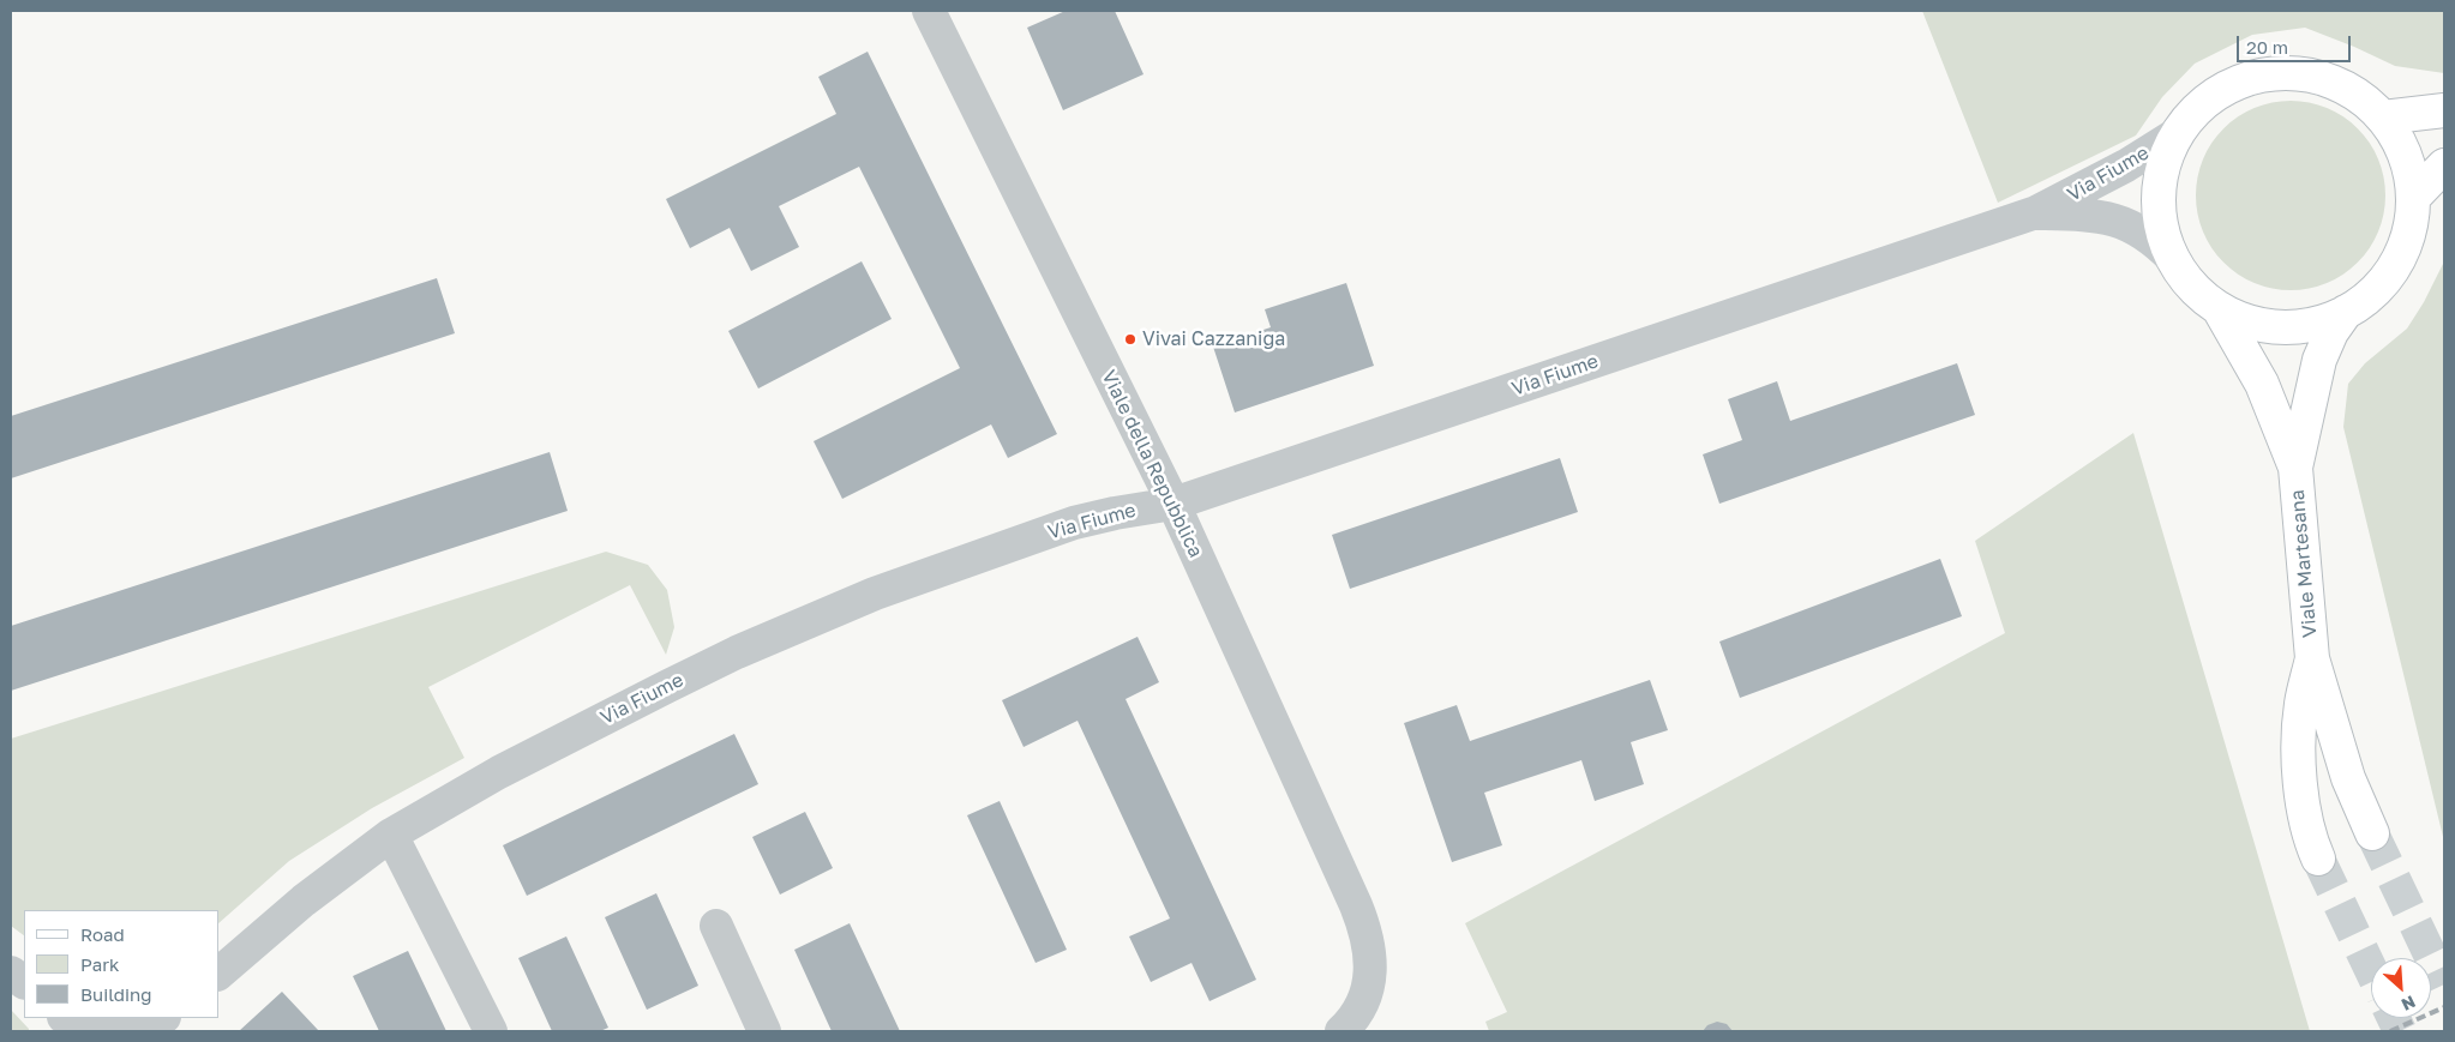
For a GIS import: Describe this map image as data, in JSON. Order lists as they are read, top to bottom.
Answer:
{
  "streets": {
    "street": ["Via Fiume", "Viale della Repubblica", "Viale Martesana"]
  },
  "crossings": [
    ["Via Fiume", "Viale della Repubblica"]
  ],
  "places": ["Vivai Cazzaniga"],
  "legend": ["Road", "Park", "Building"],
  "scale_bar": "20 m",
  "north": "bottom right"
}
